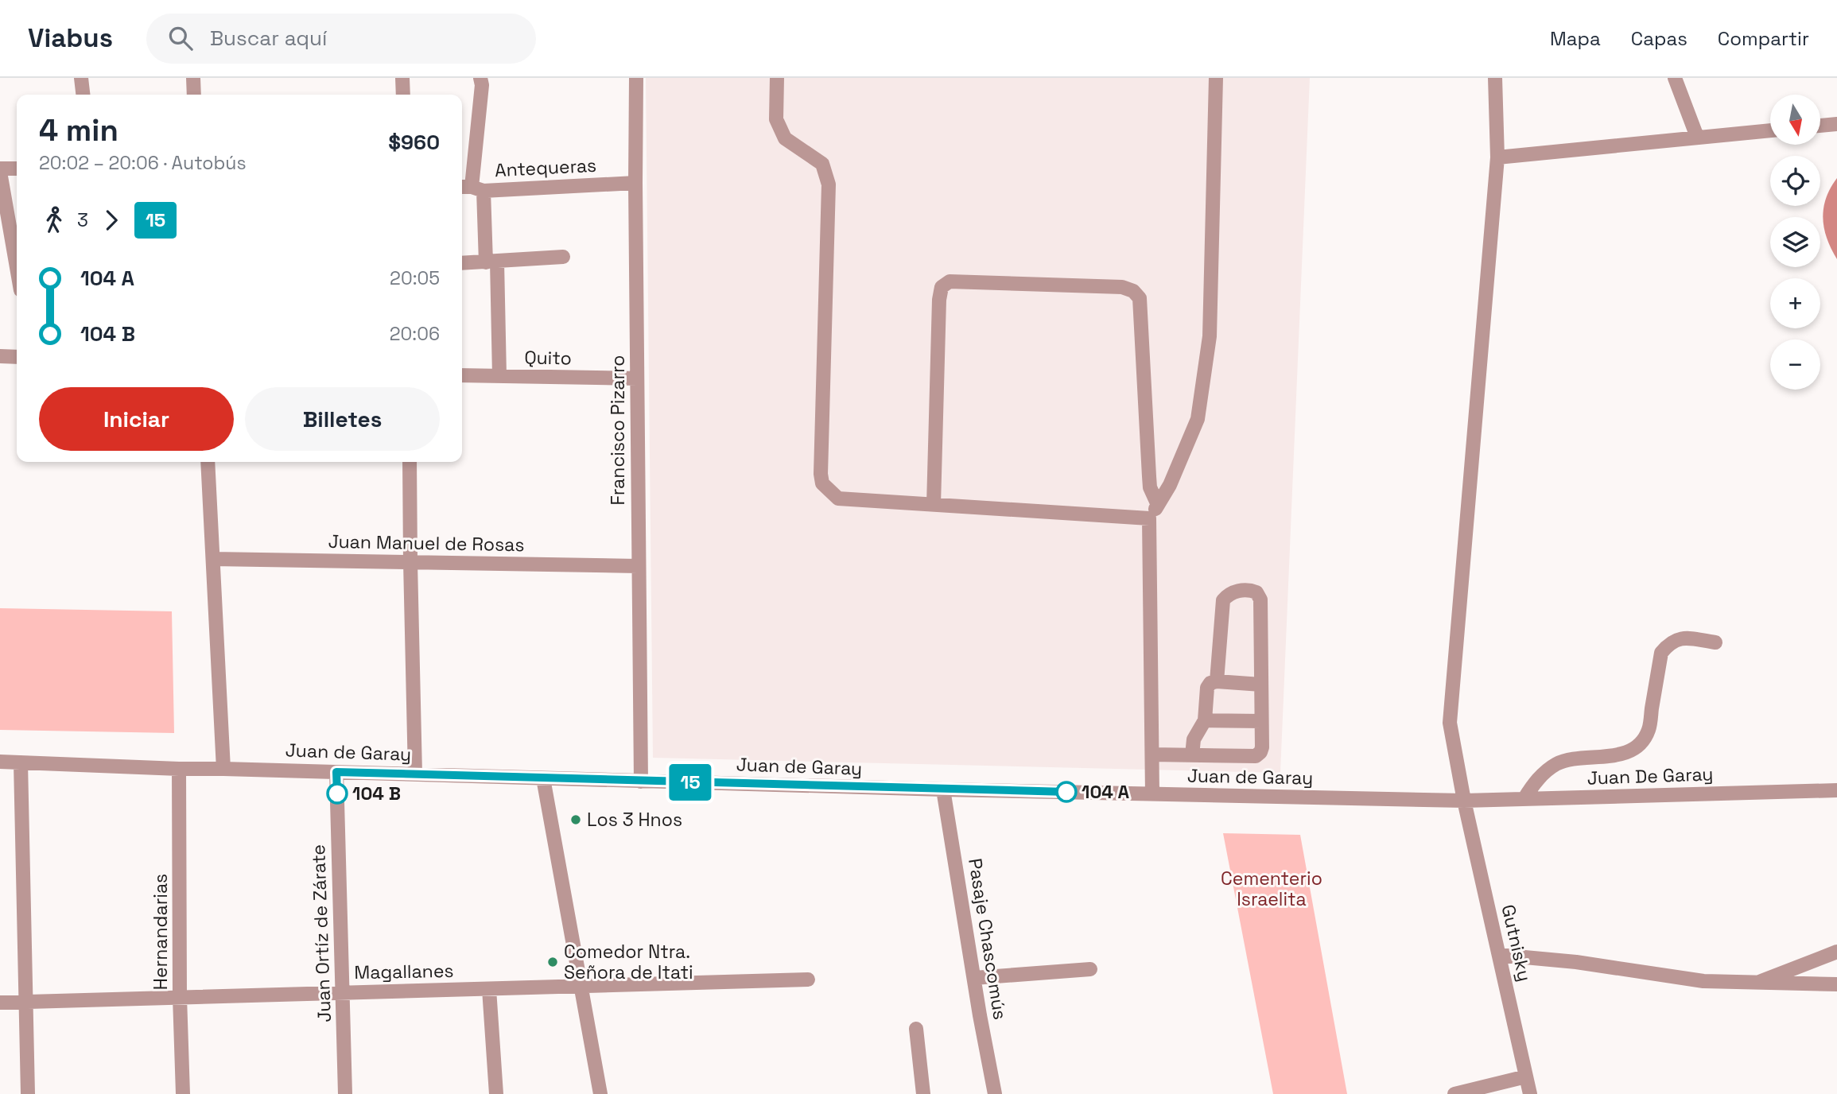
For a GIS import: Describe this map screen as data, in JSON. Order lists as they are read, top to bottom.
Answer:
{
  "streets": {
    "street": [
      "Antequeras",
      "Quito",
      "Francisco Pizarro",
      "Juan Manuel de Rosas",
      "Juan de Garay",
      "Juan De Garay",
      "Hernandarias",
      "Juan Ortíz de Zárate",
      "Pasaje Chascomús",
      "Gutnisky",
      "Magallanes"
    ]
  },
  "crossings": [
    ["Antequeras", "Francisco Pizarro"],
    ["Quito", "Francisco Pizarro"],
    ["Francisco Pizarro", "Juan Manuel de Rosas"],
    ["Francisco Pizarro", "Juan de Garay"],
    ["Juan de Garay", "Juan De Garay"],
    ["Juan de Garay", "Hernandarias"],
    ["Juan de Garay", "Juan Ortíz de Zárate"],
    ["Juan de Garay", "Pasaje Chascomús"],
    ["Juan de Garay", "Gutnisky"],
    ["Juan De Garay", "Gutnisky"],
    ["Hernandarias", "Magallanes"],
    ["Juan Ortíz de Zárate", "Magallanes"]
  ],
  "parks": ["Cementerio Israelita"],
  "places": [
    "104 A",
    "104 B",
    "Los 3 Hnos",
    "Comedor Ntra. Señora de Itati"
  ],
  "lines": ["bus line 15"],
  "north": "bottom",
  "page": {
    "header": "Viabus",
    "search": "Buscar aquí",
    "nav": ["Mapa", "Capas", "Compartir"],
    "on_map": "15",
    "map_buttons": ["+", "−"],
    "heading": ["4 min", "20:02 – 20:06 · Autobús", "$960"],
    "legs": ["3", "15"],
    "list": [
      {
        "name": "104 A",
        "value": "20:05"
      },
      {
        "name": "104 B",
        "value": "20:06"
      }
    ],
    "buttons": ["Iniciar", "Billetes"]
  }
}
